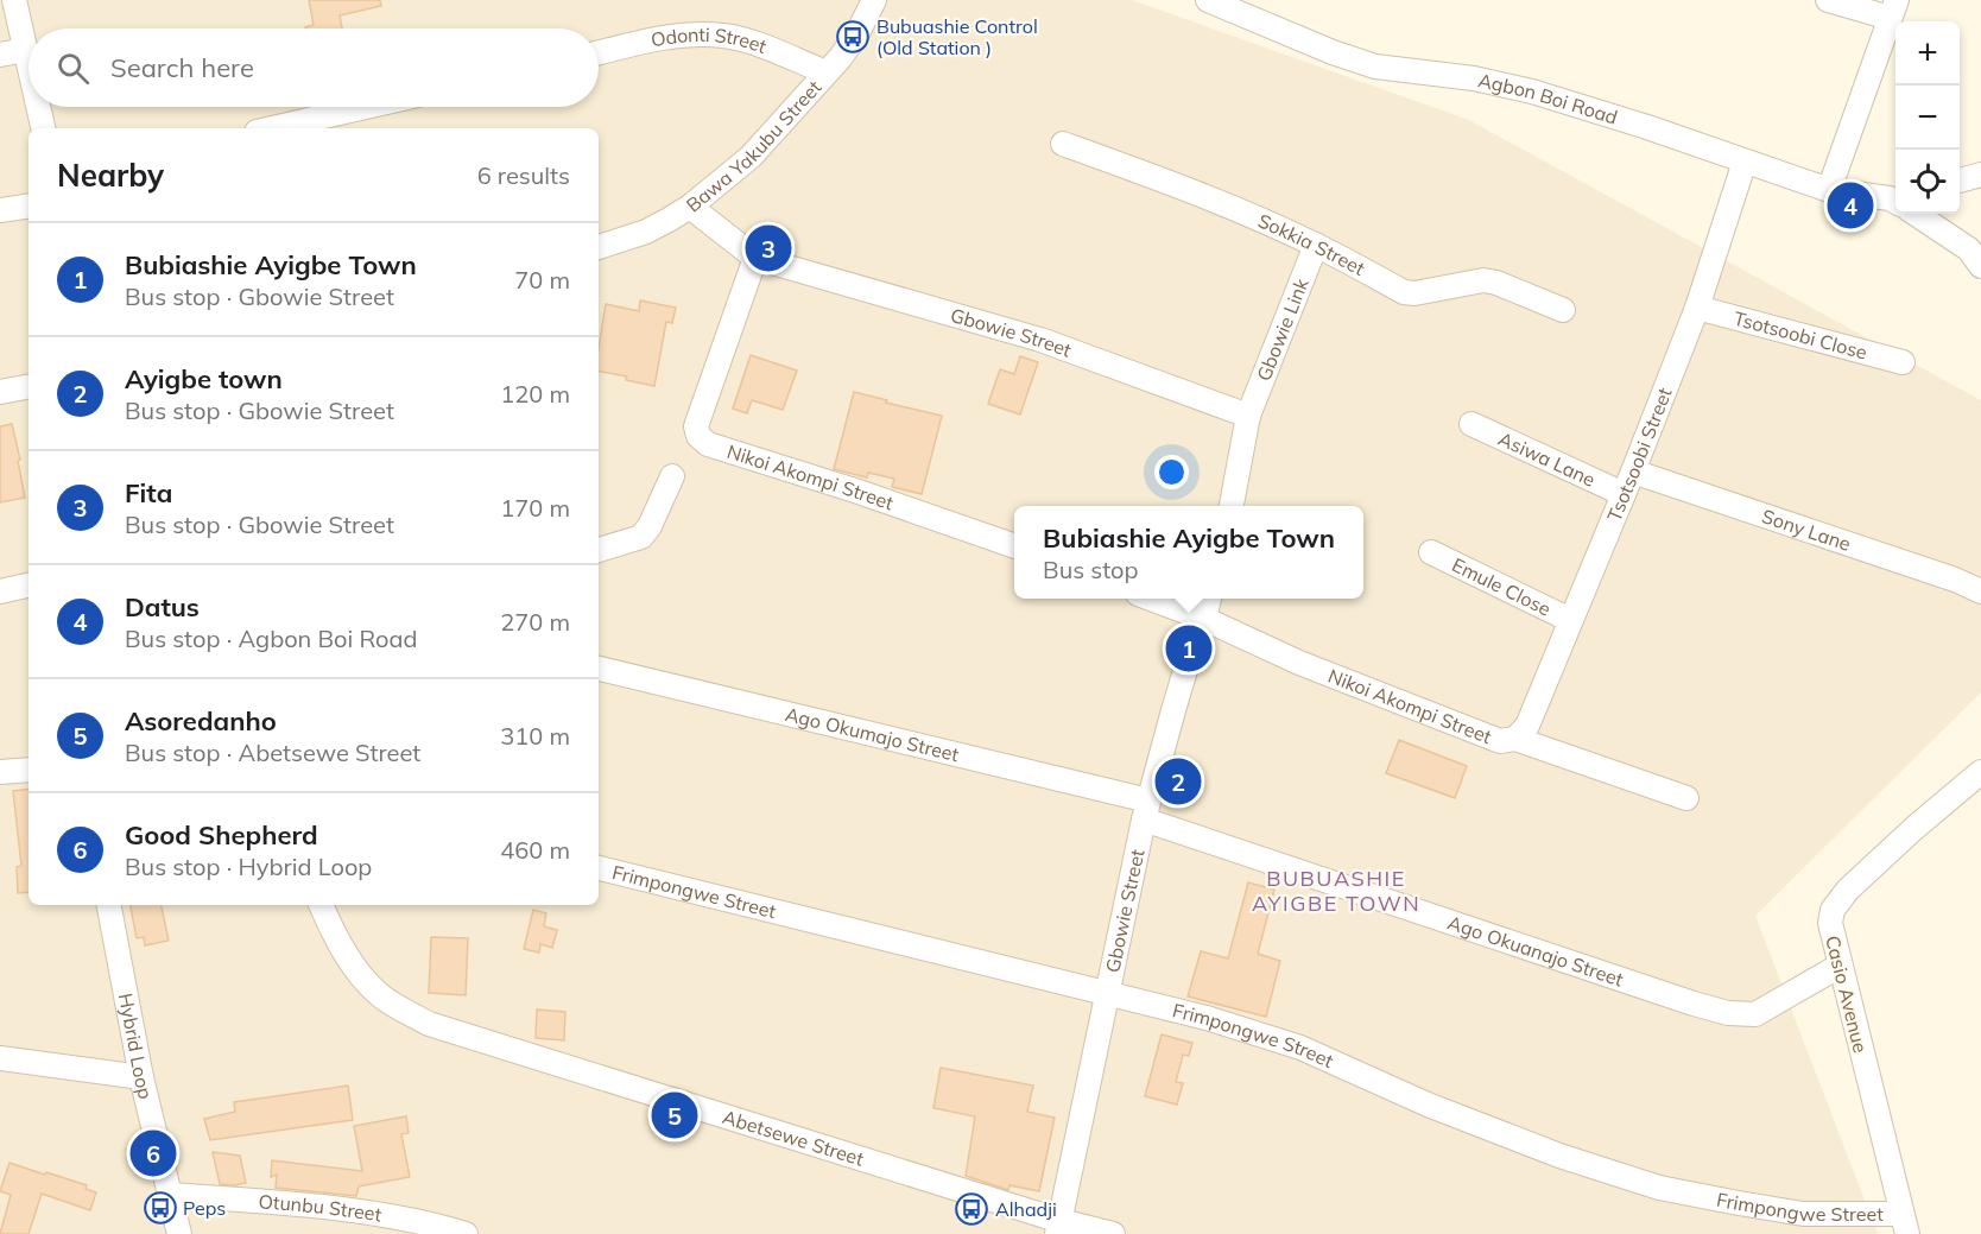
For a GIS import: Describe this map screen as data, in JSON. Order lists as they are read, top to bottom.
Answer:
{
  "streets": {
    "street": [
      "Odonti Street",
      "Agbon Boi Road",
      "Bawa Yakubu Street",
      "Sokkia Street",
      "Gbowie Link",
      "Gbowie Street",
      "Tsotsoobi Close",
      "Tsotsoobi Street",
      "Asiwa Lane",
      "Nikoi Akompi Street",
      "Sony Lane",
      "Emule Close",
      "Ago Okumajo Street",
      "Frimpongwe Street",
      "Ago Okuanajo Street",
      "Casio Avenue",
      "Hybrid Loop",
      "Abetsewe Street",
      "Otunbu Street"
    ]
  },
  "crossings": [
    ["Odonti Street", "Bawa Yakubu Street"],
    ["Agbon Boi Road", "Tsotsoobi Street"],
    ["Bawa Yakubu Street", "Gbowie Street"],
    ["Sokkia Street", "Gbowie Link"],
    ["Gbowie Link", "Gbowie Street"],
    ["Gbowie Street", "Nikoi Akompi Street"],
    ["Gbowie Street", "Ago Okumajo Street"],
    ["Gbowie Street", "Frimpongwe Street"],
    ["Gbowie Street", "Ago Okuanajo Street"],
    ["Gbowie Street", "Abetsewe Street"],
    ["Tsotsoobi Close", "Tsotsoobi Street"],
    ["Tsotsoobi Street", "Asiwa Lane"],
    ["Tsotsoobi Street", "Nikoi Akompi Street"],
    ["Tsotsoobi Street", "Sony Lane"],
    ["Tsotsoobi Street", "Emule Close"],
    ["Ago Okumajo Street", "Ago Okuanajo Street"],
    ["Frimpongwe Street", "Casio Avenue"],
    ["Ago Okuanajo Street", "Casio Avenue"],
    ["Hybrid Loop", "Otunbu Street"]
  ],
  "districts": ["BUBUASHIE AYIGBE TOWN"],
  "places": {
    "bus stop": ["Bubuashie Control (Old Station )", "Peps", "Alhadji"]
  },
  "page": {
    "map_buttons": ["+", "−"],
    "search": "Search here",
    "heading": ["Nearby", "6 results"],
    "pins": [
      "4",
      "3",
      "1",
      "2",
      "5",
      "6"
    ],
    "list": [
      {
        "mark": "1",
        "name": "Bubiashie Ayigbe Town",
        "note": "Bus stop · Gbowie Street",
        "value": "70 m"
      },
      {
        "mark": "2",
        "name": "Ayigbe town",
        "note": "Bus stop · Gbowie Street",
        "value": "120 m"
      },
      {
        "mark": "3",
        "name": "Fita",
        "note": "Bus stop · Gbowie Street",
        "value": "170 m"
      },
      {
        "mark": "4",
        "name": "Datus",
        "note": "Bus stop · Agbon Boi Road",
        "value": "270 m"
      },
      {
        "mark": "5",
        "name": "Asoredanho",
        "note": "Bus stop · Abetsewe Street",
        "value": "310 m"
      },
      {
        "mark": "6",
        "name": "Good Shepherd",
        "note": "Bus stop · Hybrid Loop",
        "value": "460 m"
      }
    ],
    "popup": ["Bubiashie Ayigbe Town", "Bus stop"]
  }
}
